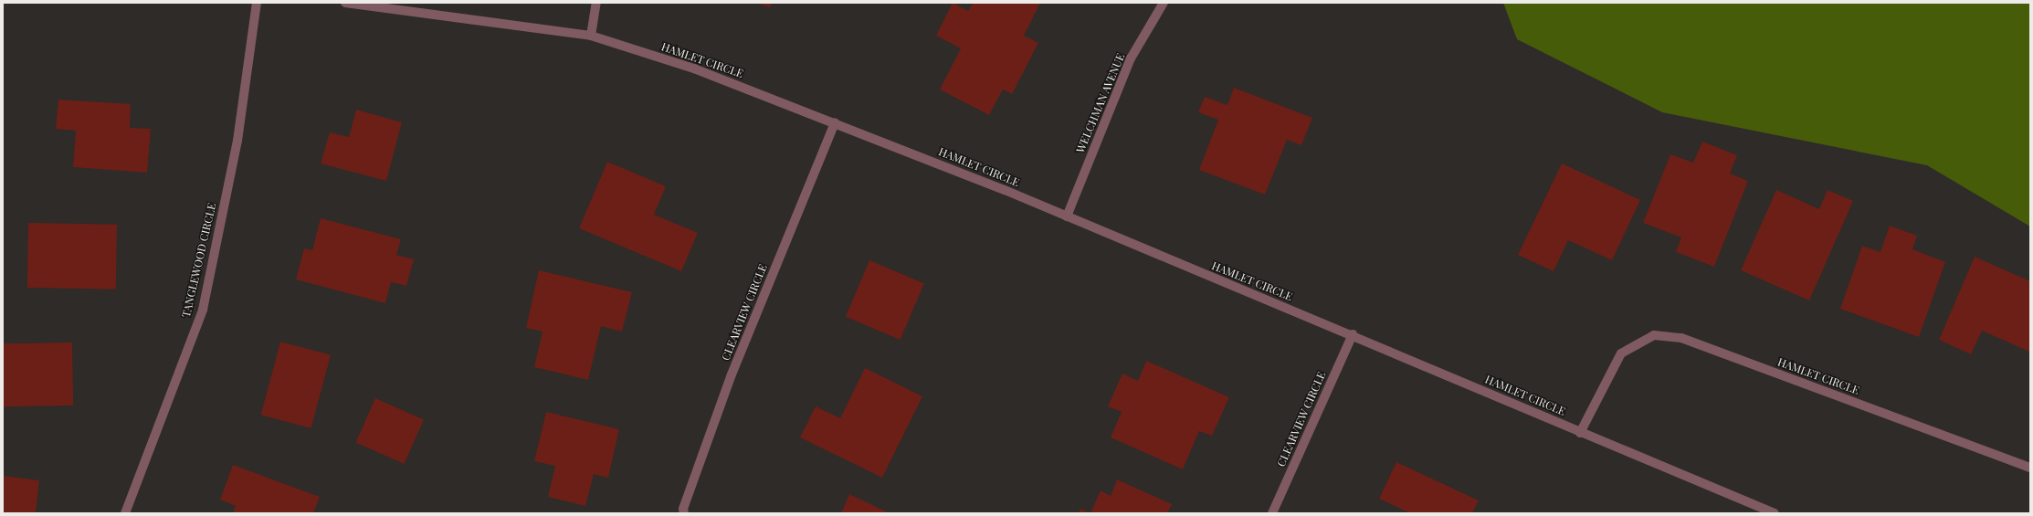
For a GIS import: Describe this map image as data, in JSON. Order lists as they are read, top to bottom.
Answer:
{
  "streets": {
    "street": [
      "HAMLET CIRCLE",
      "WELCHMAN AVENUE",
      "TANGLEWOOD CIRCLE",
      "CLEARVIEW CIRCLE"
    ]
  },
  "crossings": [
    ["HAMLET CIRCLE", "WELCHMAN AVENUE"],
    ["HAMLET CIRCLE", "CLEARVIEW CIRCLE"]
  ]
}
